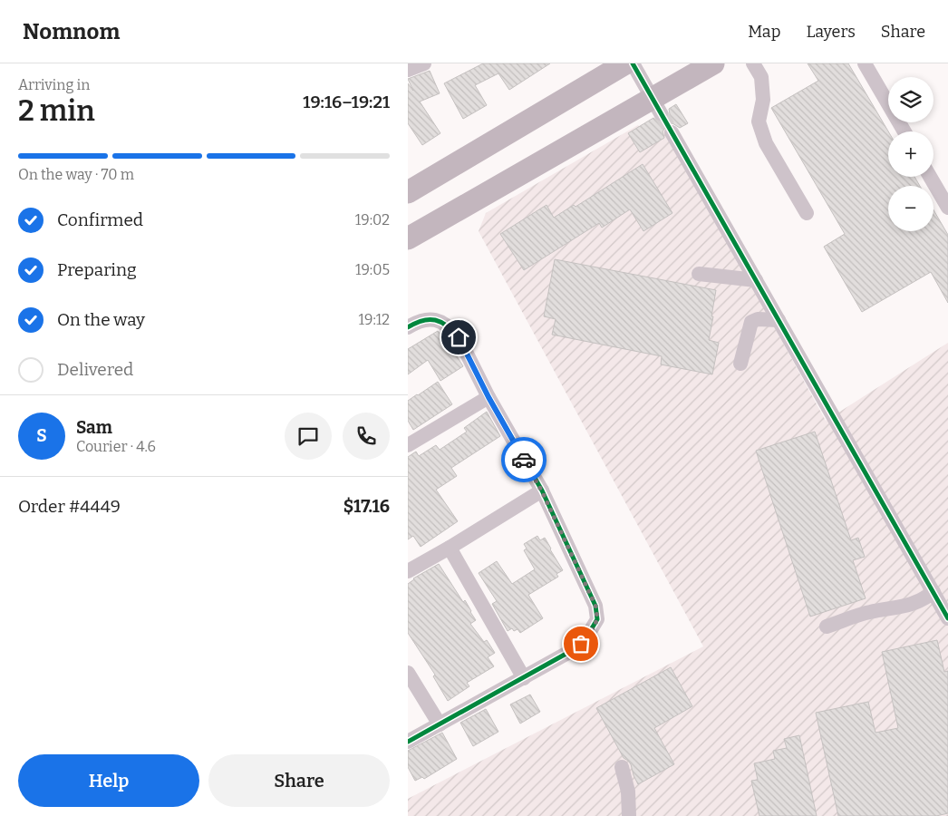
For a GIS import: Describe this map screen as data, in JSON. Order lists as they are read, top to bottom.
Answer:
{
  "page": {
    "header": "Nomnom",
    "nav": ["Map", "Layers", "Share"],
    "heading": ["2 min", "Arriving in", "19:16–19:21"],
    "panel": [
      "Sam",
      "Courier · 4.6",
      "Order #4449",
      "$17.16"
    ],
    "map_buttons": ["+", "−"],
    "bar": "On the way · 70 m",
    "list": [
      ["Confirmed", "19:02"],
      ["Preparing", "19:05"],
      ["On the way", "19:12"],
      "Delivered"
    ],
    "round": "S",
    "buttons": ["Help", "Share"]
  }
}
